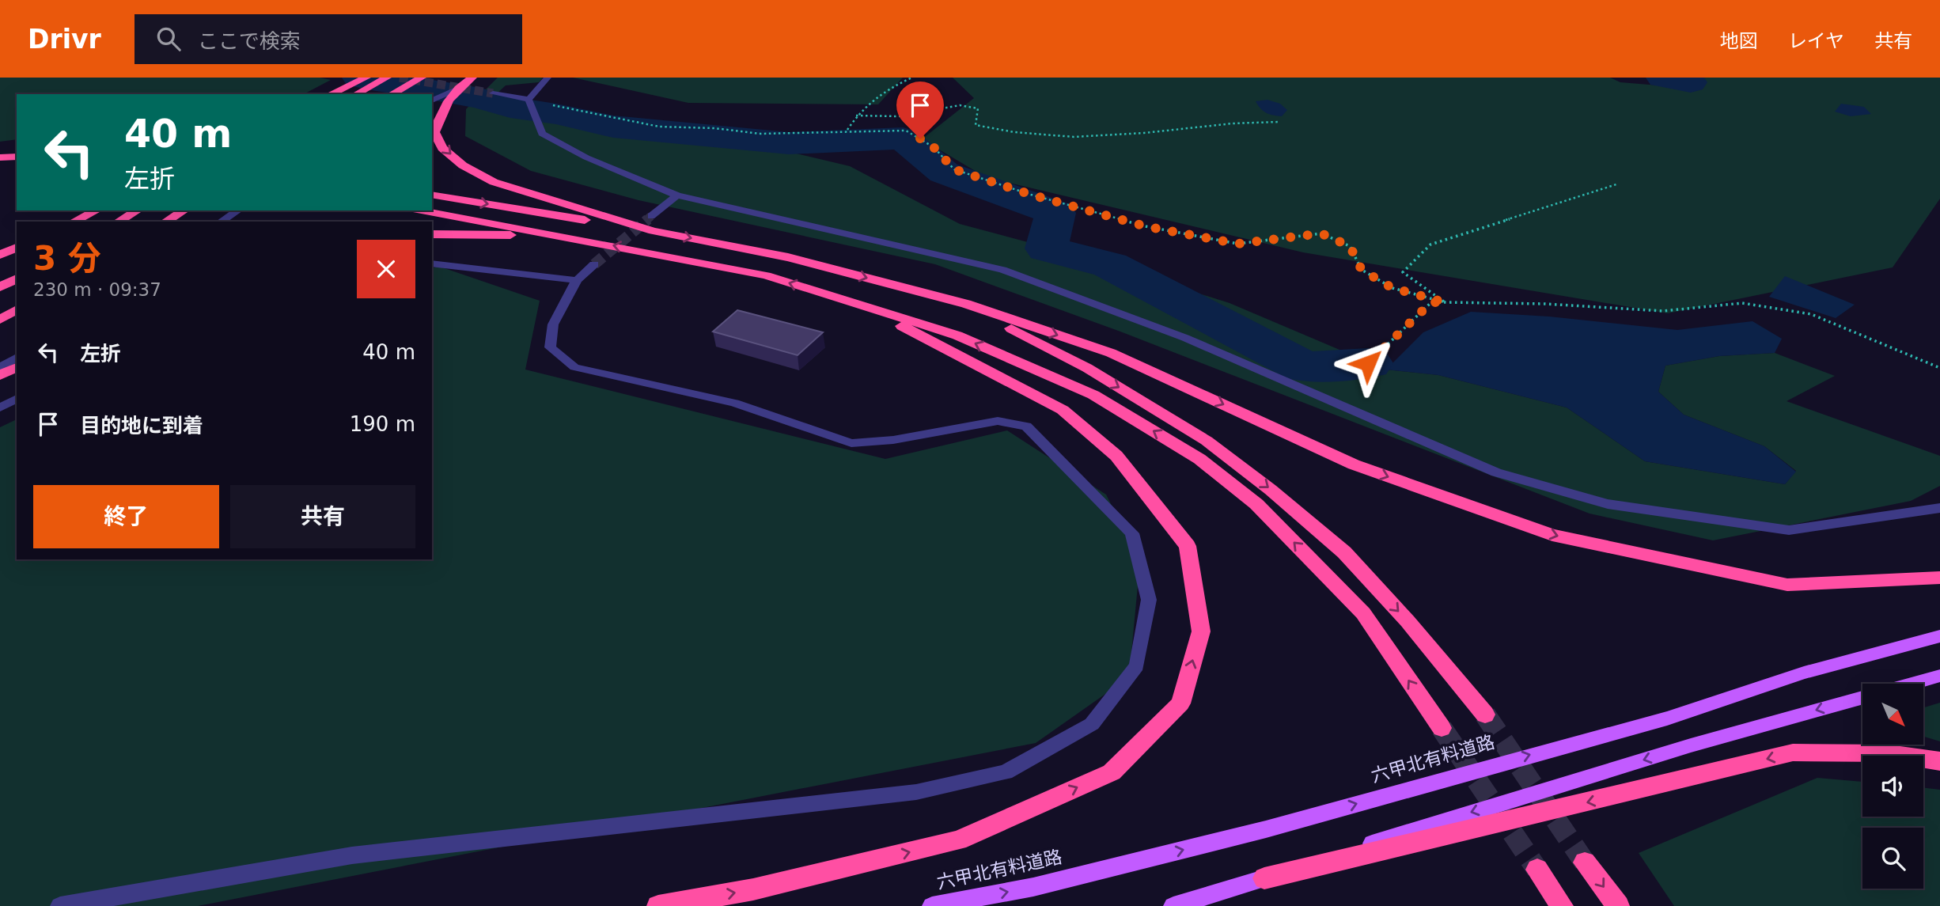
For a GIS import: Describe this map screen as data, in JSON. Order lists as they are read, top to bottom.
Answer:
{
  "streets": {
    "main road": ["六甲北有料道路"]
  },
  "north": "bottom right",
  "page": {
    "header": "Drivr",
    "search": "ここで検索",
    "nav": ["地図", "レイヤ", "共有"],
    "turn": ["40 m", "左折"],
    "heading": ["3 分", "230 m · 09:37"],
    "list": [
      {
        "name": "左折",
        "value": "40 m"
      },
      {
        "name": "目的地に到着",
        "value": "190 m"
      }
    ],
    "buttons": ["終了", "共有"]
  }
}
